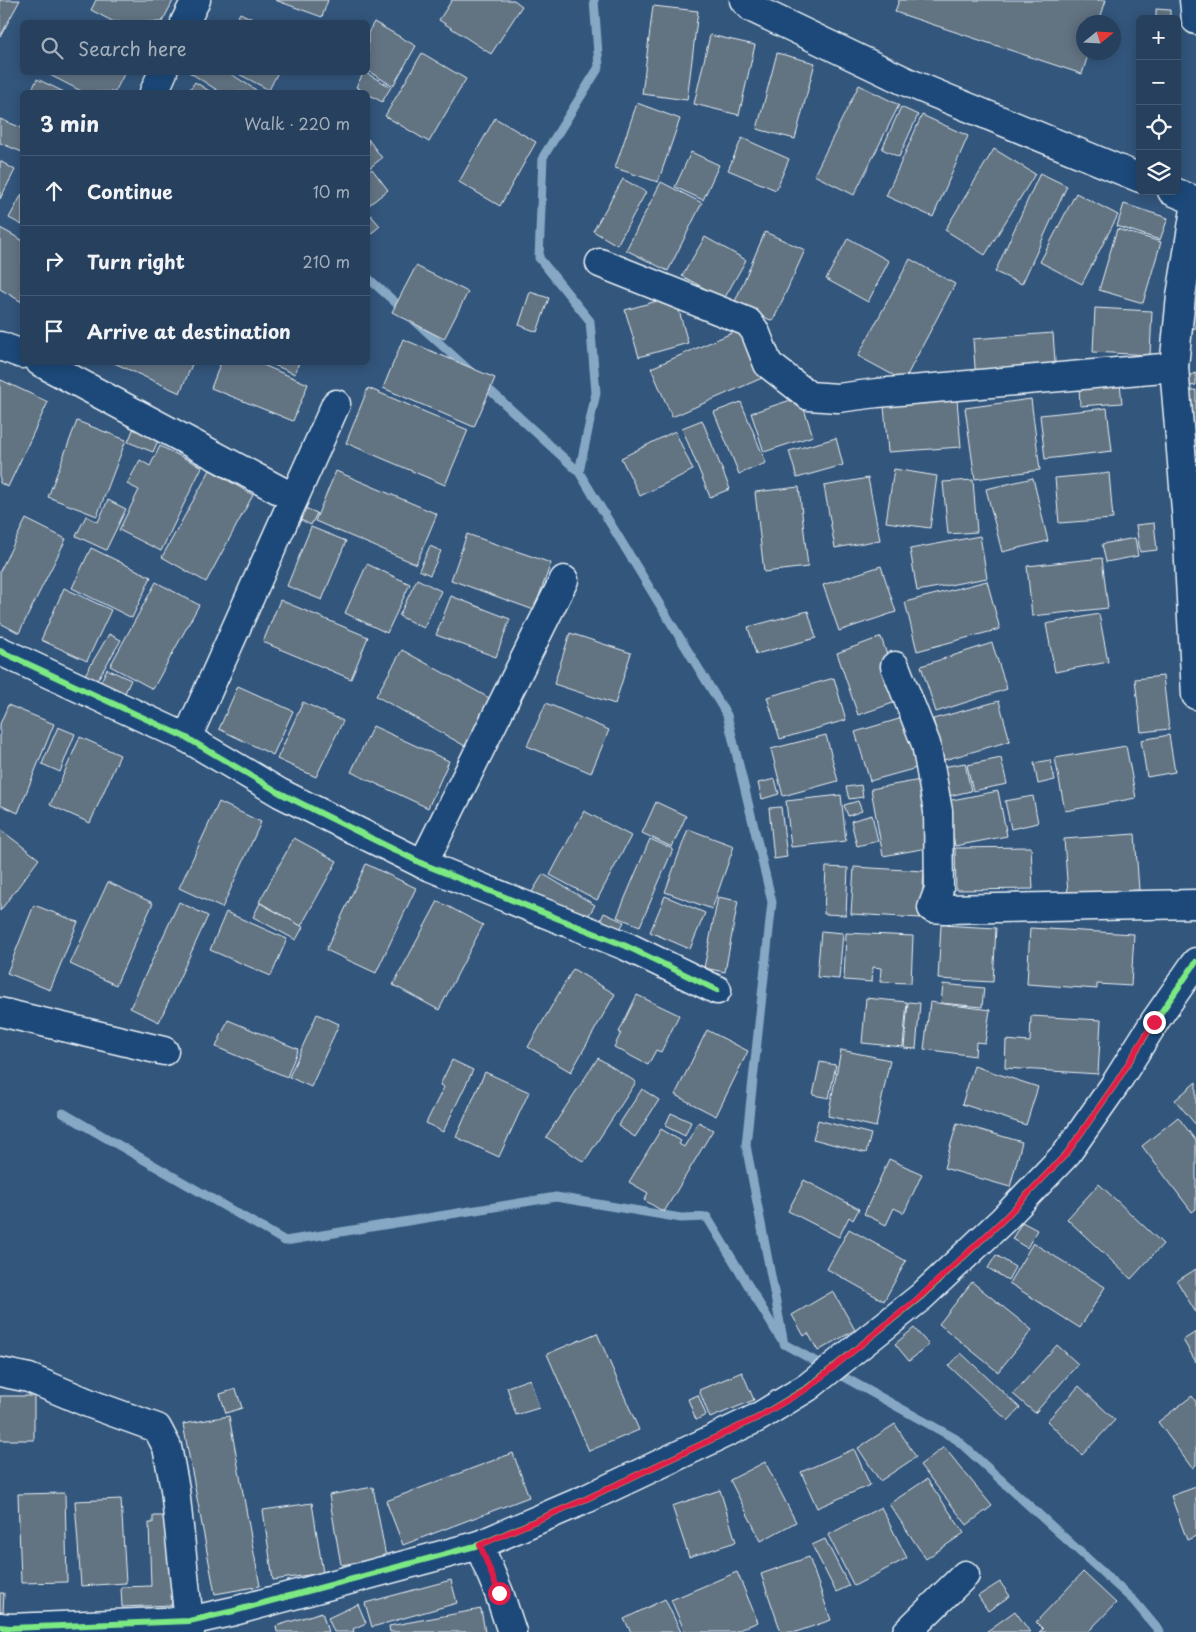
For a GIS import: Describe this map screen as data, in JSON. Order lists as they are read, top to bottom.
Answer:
{
  "north": "right",
  "page": {
    "map_buttons": ["+", "−"],
    "search": "Search here",
    "heading": ["3 min", "Walk · 220 m"],
    "list": [
      ["Continue", "10 m"],
      ["Turn right", "210 m"],
      "Arrive at destination"
    ]
  }
}
